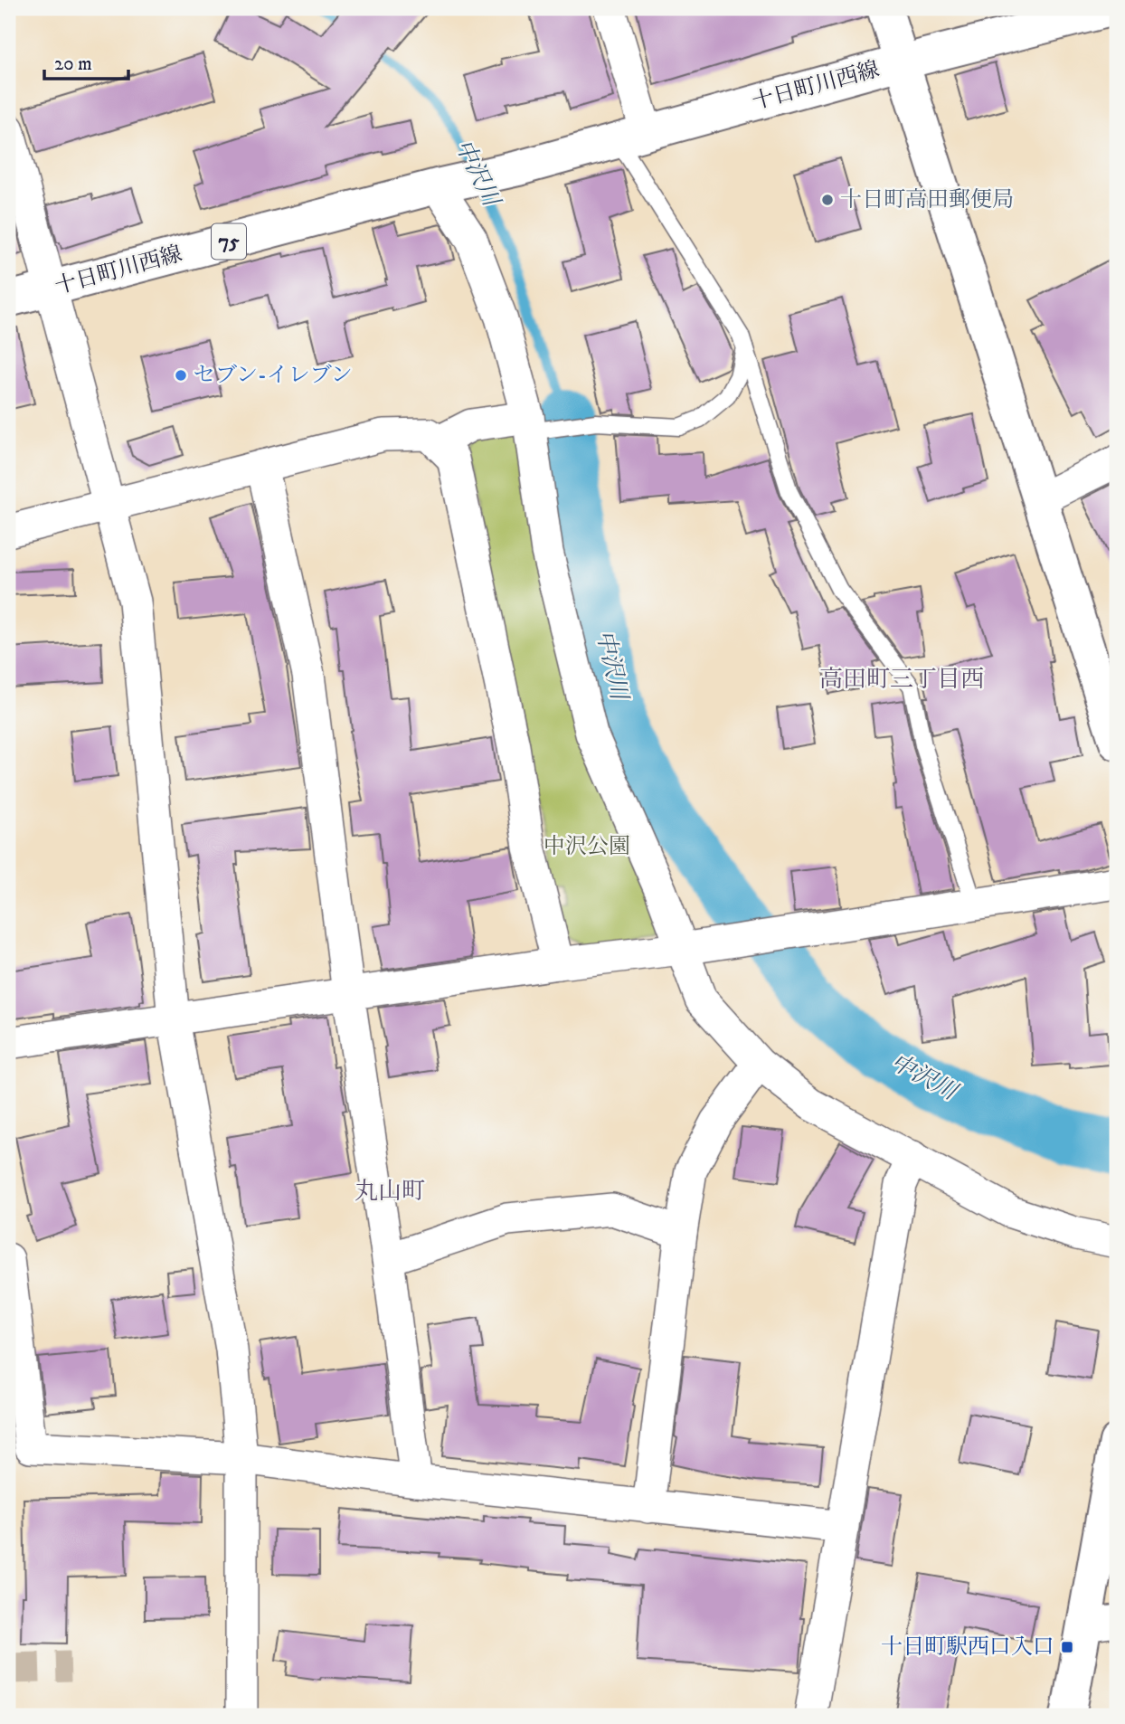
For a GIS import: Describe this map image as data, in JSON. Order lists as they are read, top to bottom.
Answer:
{
  "streets": {
    "main road": ["十日町川西線", "75"]
  },
  "districts": ["高田町三丁目西", "丸山町"],
  "water": ["中沢川"],
  "parks": ["中沢公園"],
  "places": {
    "other": ["十日町高田郵便局", "セブン-イレブン"],
    "transit": ["十日町駅西口入口"]
  },
  "scale_bar": "20 m"
}
